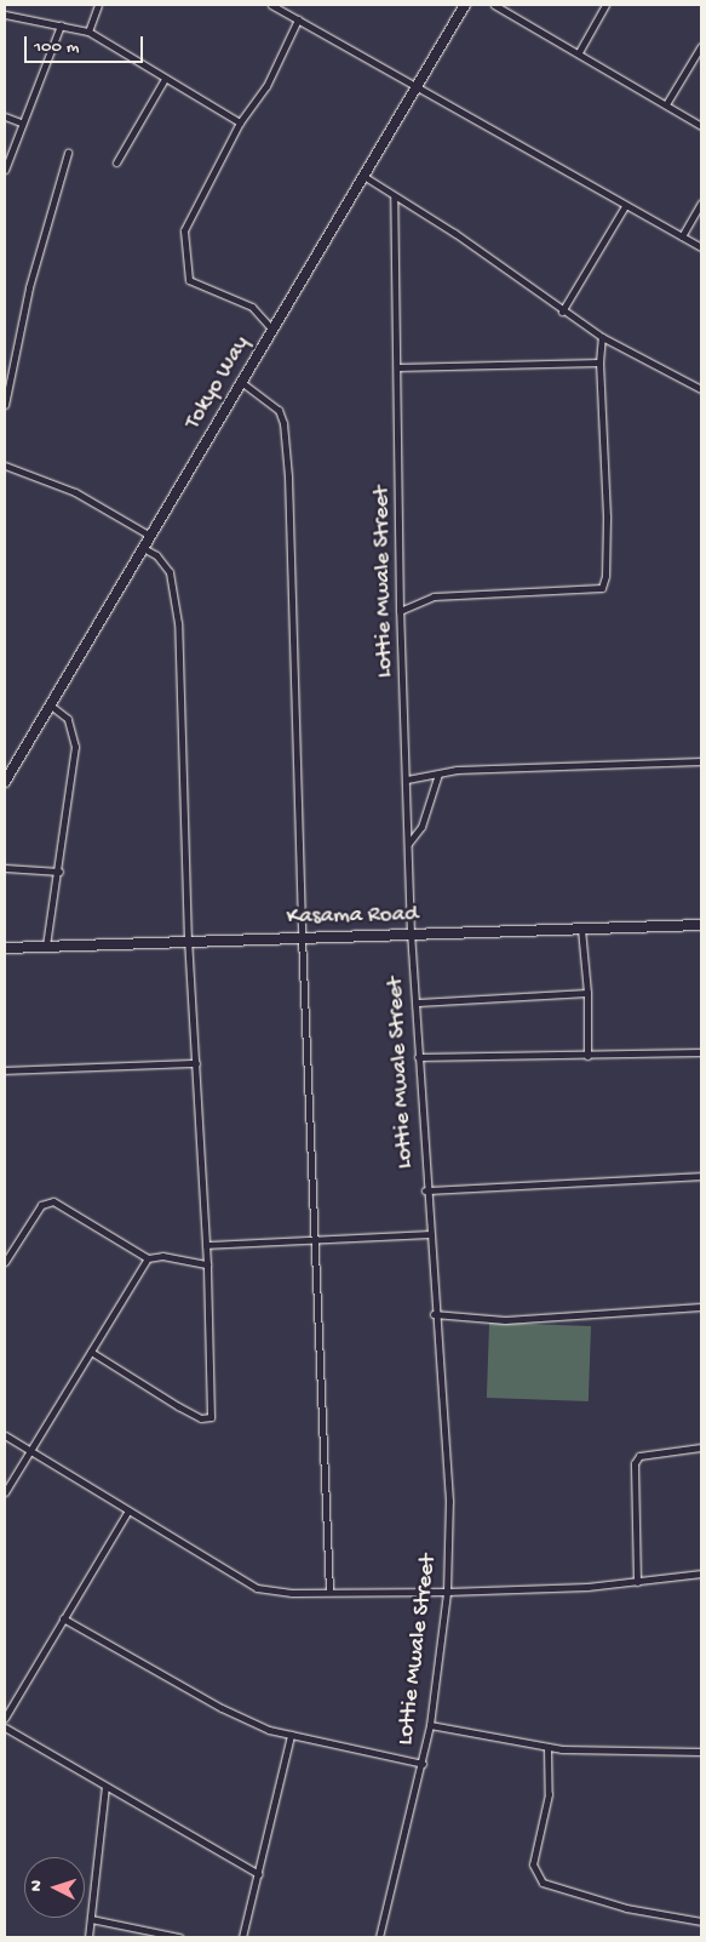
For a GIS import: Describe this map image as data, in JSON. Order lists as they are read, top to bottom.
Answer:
{
  "streets": {
    "main road": ["Tokyo Way", "Kasama Road"],
    "street": ["Lottie Mwale Street"]
  },
  "crossings": [
    ["Lottie Mwale Street", "Kasama Road"]
  ],
  "scale_bar": "100 m",
  "north": "left"
}
